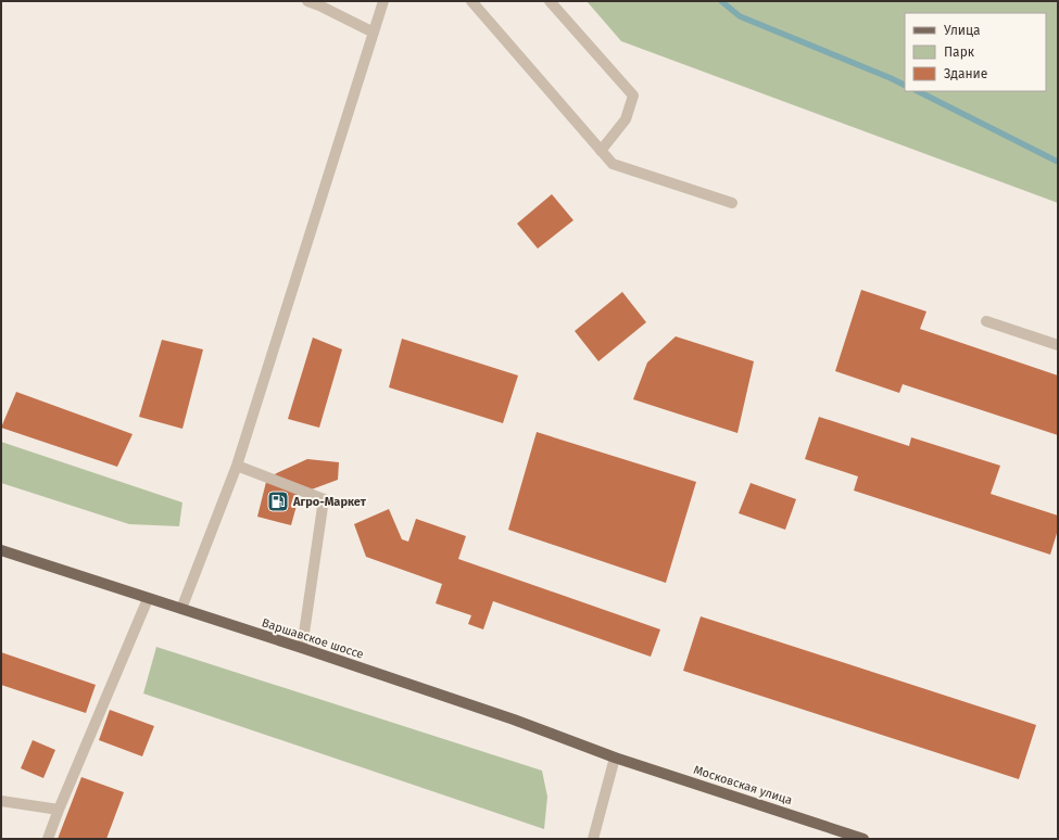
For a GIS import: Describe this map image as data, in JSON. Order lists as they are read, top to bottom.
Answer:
{
  "streets": {
    "main road": ["Варшавское шоссе", "Московская улица"]
  },
  "crossings": [
    ["Варшавское шоссе", "Московская улица"]
  ],
  "places": {
    "fuel station": ["Агро-Маркет"]
  },
  "legend": ["Улица", "Парк", "Здание"]
}
